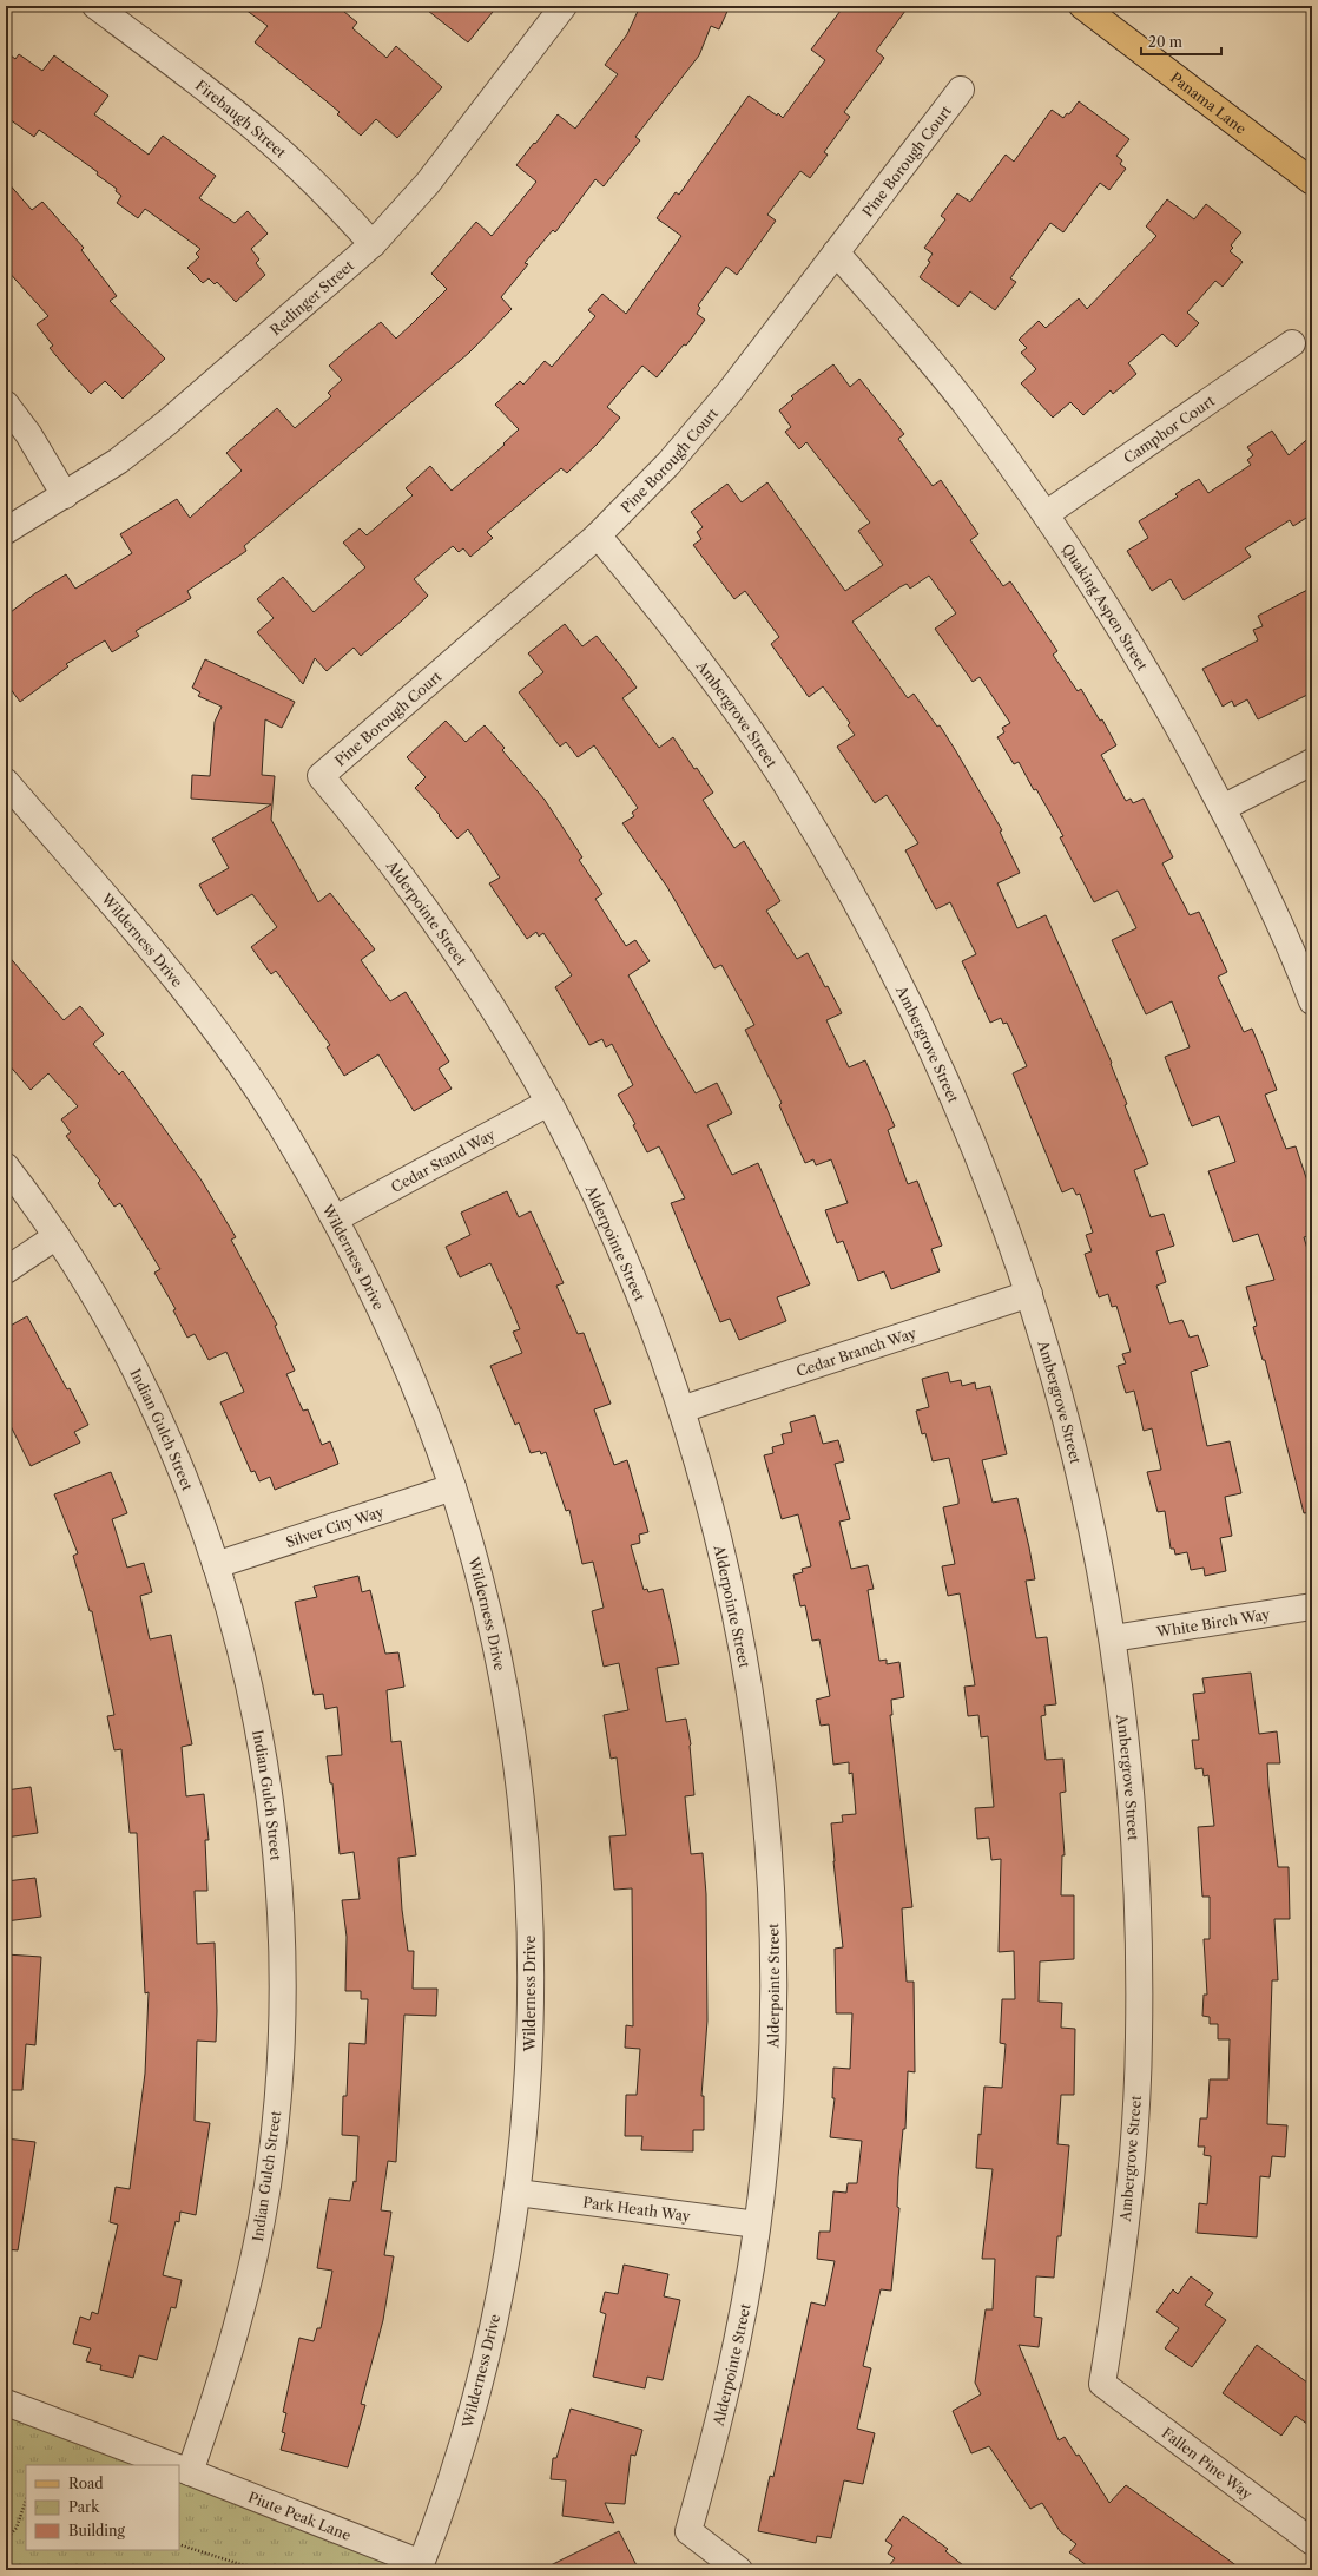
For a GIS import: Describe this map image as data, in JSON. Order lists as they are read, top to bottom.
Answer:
{
  "streets": {
    "main road": ["Panama Lane"],
    "street": [
      "Firebaugh Street",
      "Pine Borough Court",
      "Redinger Street",
      "Camphor Court",
      "Quaking Aspen Street",
      "Ambergrove Street",
      "Alderpointe Street",
      "Wilderness Drive",
      "Cedar Stand Way",
      "Cedar Branch Way",
      "Indian Gulch Street",
      "Silver City Way",
      "White Birch Way",
      "Park Heath Way",
      "Fallen Pine Way",
      "Piute Peak Lane"
    ]
  },
  "crossings": [
    ["Firebaugh Street", "Redinger Street"],
    ["Pine Borough Court", "Quaking Aspen Street"],
    ["Pine Borough Court", "Ambergrove Street"],
    ["Pine Borough Court", "Alderpointe Street"],
    ["Camphor Court", "Quaking Aspen Street"],
    ["Ambergrove Street", "Cedar Branch Way"],
    ["Ambergrove Street", "White Birch Way"],
    ["Ambergrove Street", "Fallen Pine Way"],
    ["Alderpointe Street", "Cedar Stand Way"],
    ["Alderpointe Street", "Cedar Branch Way"],
    ["Alderpointe Street", "Park Heath Way"],
    ["Wilderness Drive", "Cedar Stand Way"],
    ["Wilderness Drive", "Silver City Way"],
    ["Wilderness Drive", "Park Heath Way"],
    ["Wilderness Drive", "Piute Peak Lane"],
    ["Indian Gulch Street", "Silver City Way"],
    ["Indian Gulch Street", "Piute Peak Lane"]
  ],
  "legend": ["Road", "Park", "Building"],
  "scale_bar": "20 m"
}
